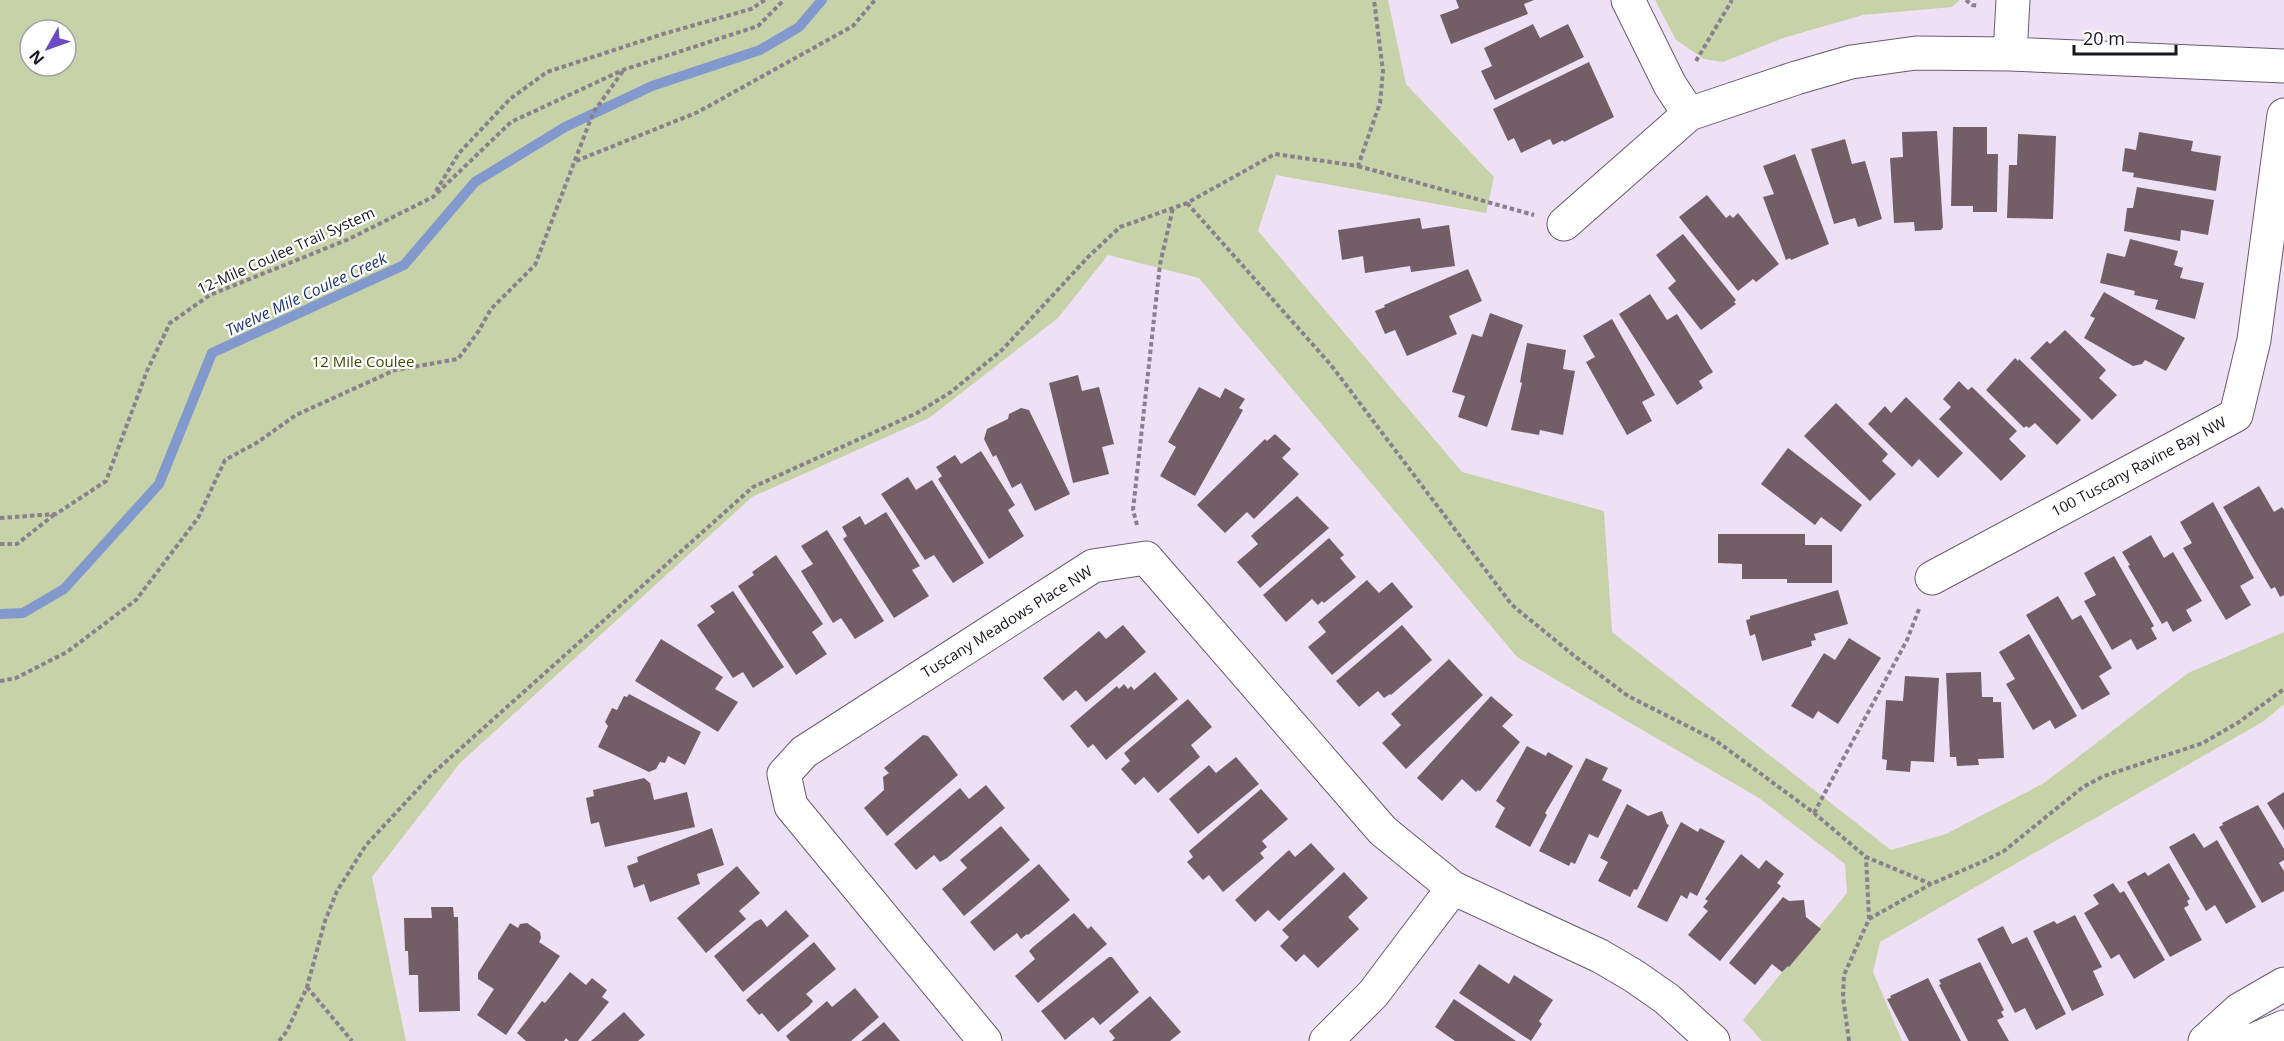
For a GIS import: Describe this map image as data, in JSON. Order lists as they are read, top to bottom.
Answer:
{
  "streets": {
    "street": ["100 Tuscany Ravine Bay NW", "Tuscany Meadows Place NW"],
    "path": ["12-Mile Coulee Trail System"]
  },
  "water": ["Twelve Mile Coulee Creek"],
  "parks": ["12 Mile Coulee"],
  "scale_bar": "20 m",
  "north": "bottom left"
}
